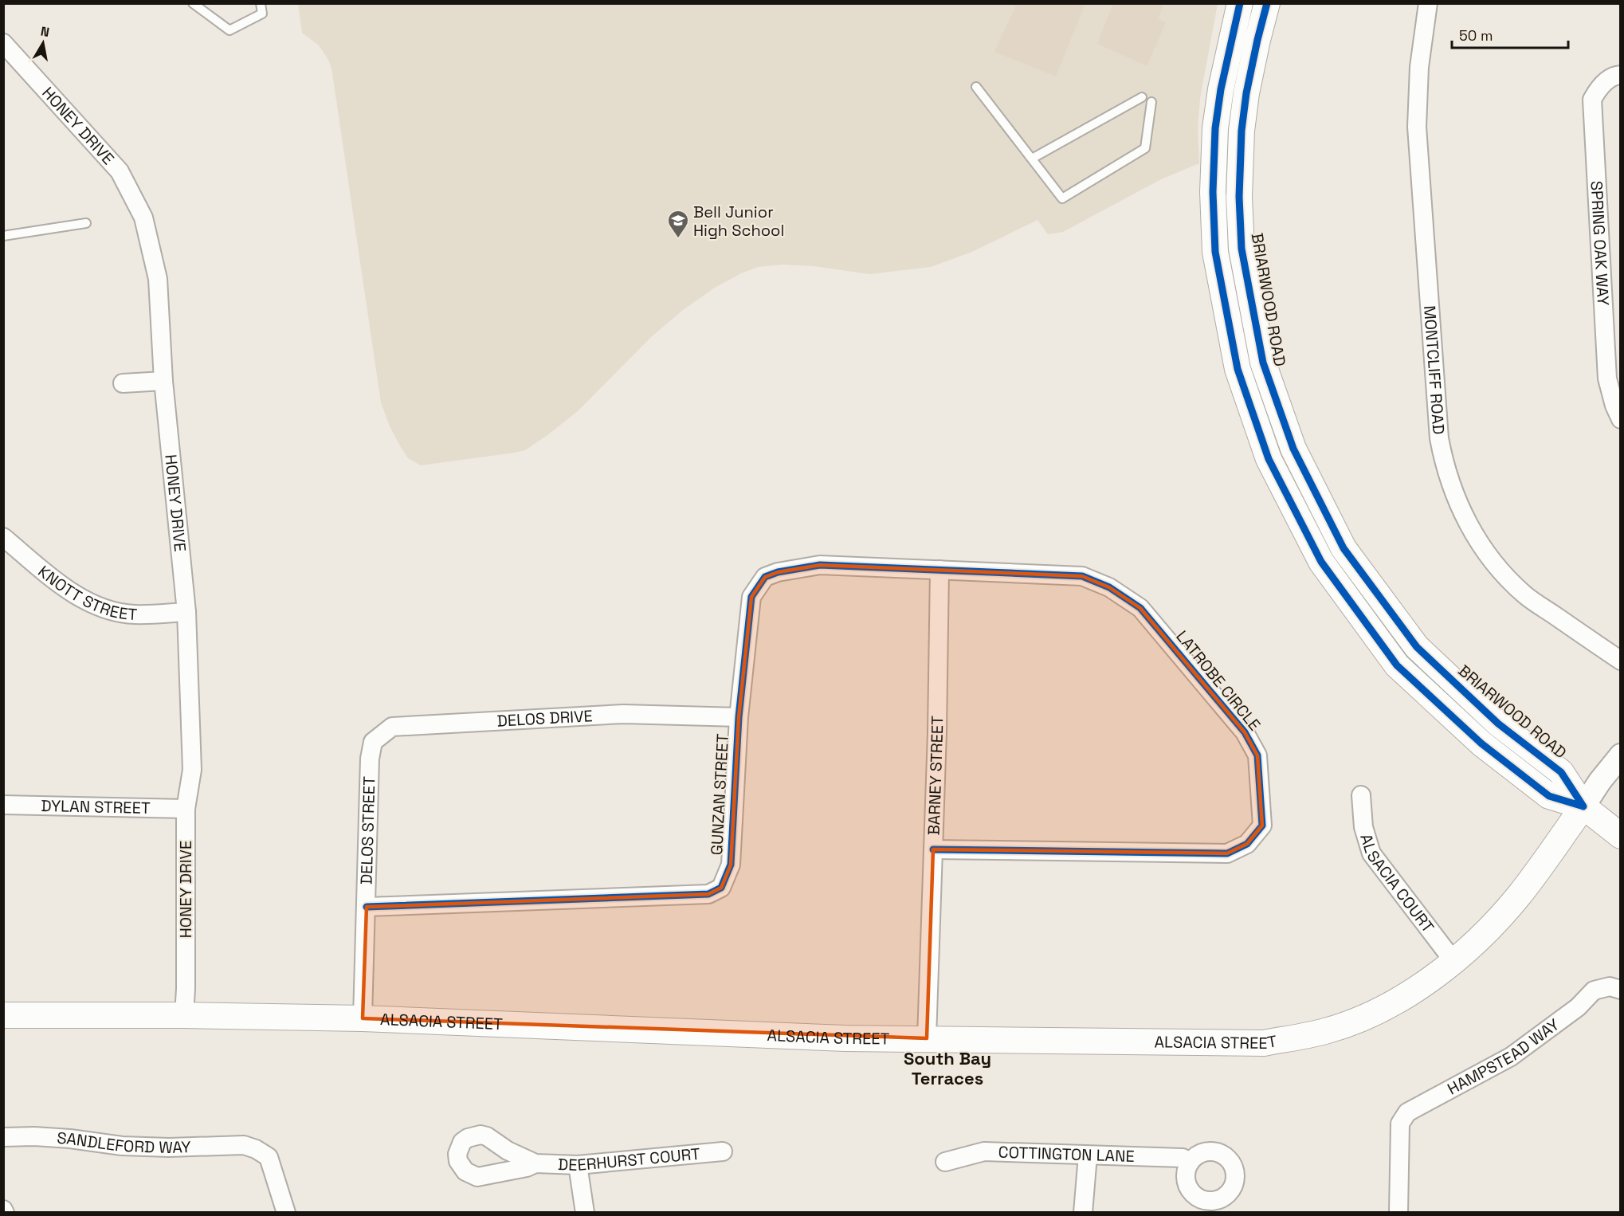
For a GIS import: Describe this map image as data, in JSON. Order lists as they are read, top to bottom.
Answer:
{
  "streets": {
    "main road": ["BRIARWOOD ROAD", "ALSACIA STREET"],
    "street": [
      "HONEY DRIVE",
      "SPRING OAK WAY",
      "MONTCLIFF ROAD",
      "KNOTT STREET",
      "LATROBE CIRCLE",
      "DELOS DRIVE",
      "BARNEY STREET",
      "GUNZAN STREET",
      "DYLAN STREET",
      "DELOS STREET",
      "ALSACIA COURT",
      "HAMPSTEAD WAY",
      "SANDLEFORD WAY",
      "COTTINGTON LANE",
      "DEERHURST COURT"
    ]
  },
  "crossings": [
    ["HONEY DRIVE", "KNOTT STREET"],
    ["HONEY DRIVE", "DYLAN STREET"],
    ["HONEY DRIVE", "ALSACIA STREET"],
    ["BRIARWOOD ROAD", "ALSACIA STREET"],
    ["LATROBE CIRCLE", "BARNEY STREET"],
    ["LATROBE CIRCLE", "GUNZAN STREET"],
    ["DELOS DRIVE", "GUNZAN STREET"],
    ["DELOS DRIVE", "DELOS STREET"],
    ["BARNEY STREET", "ALSACIA STREET"],
    ["GUNZAN STREET", "DELOS STREET"],
    ["DELOS STREET", "ALSACIA STREET"],
    ["ALSACIA COURT", "ALSACIA STREET"]
  ],
  "districts": ["South Bay Terraces"],
  "places": {
    "school or university": ["Bell Junior High School"]
  },
  "scale_bar": "50 m",
  "north": "top"
}
